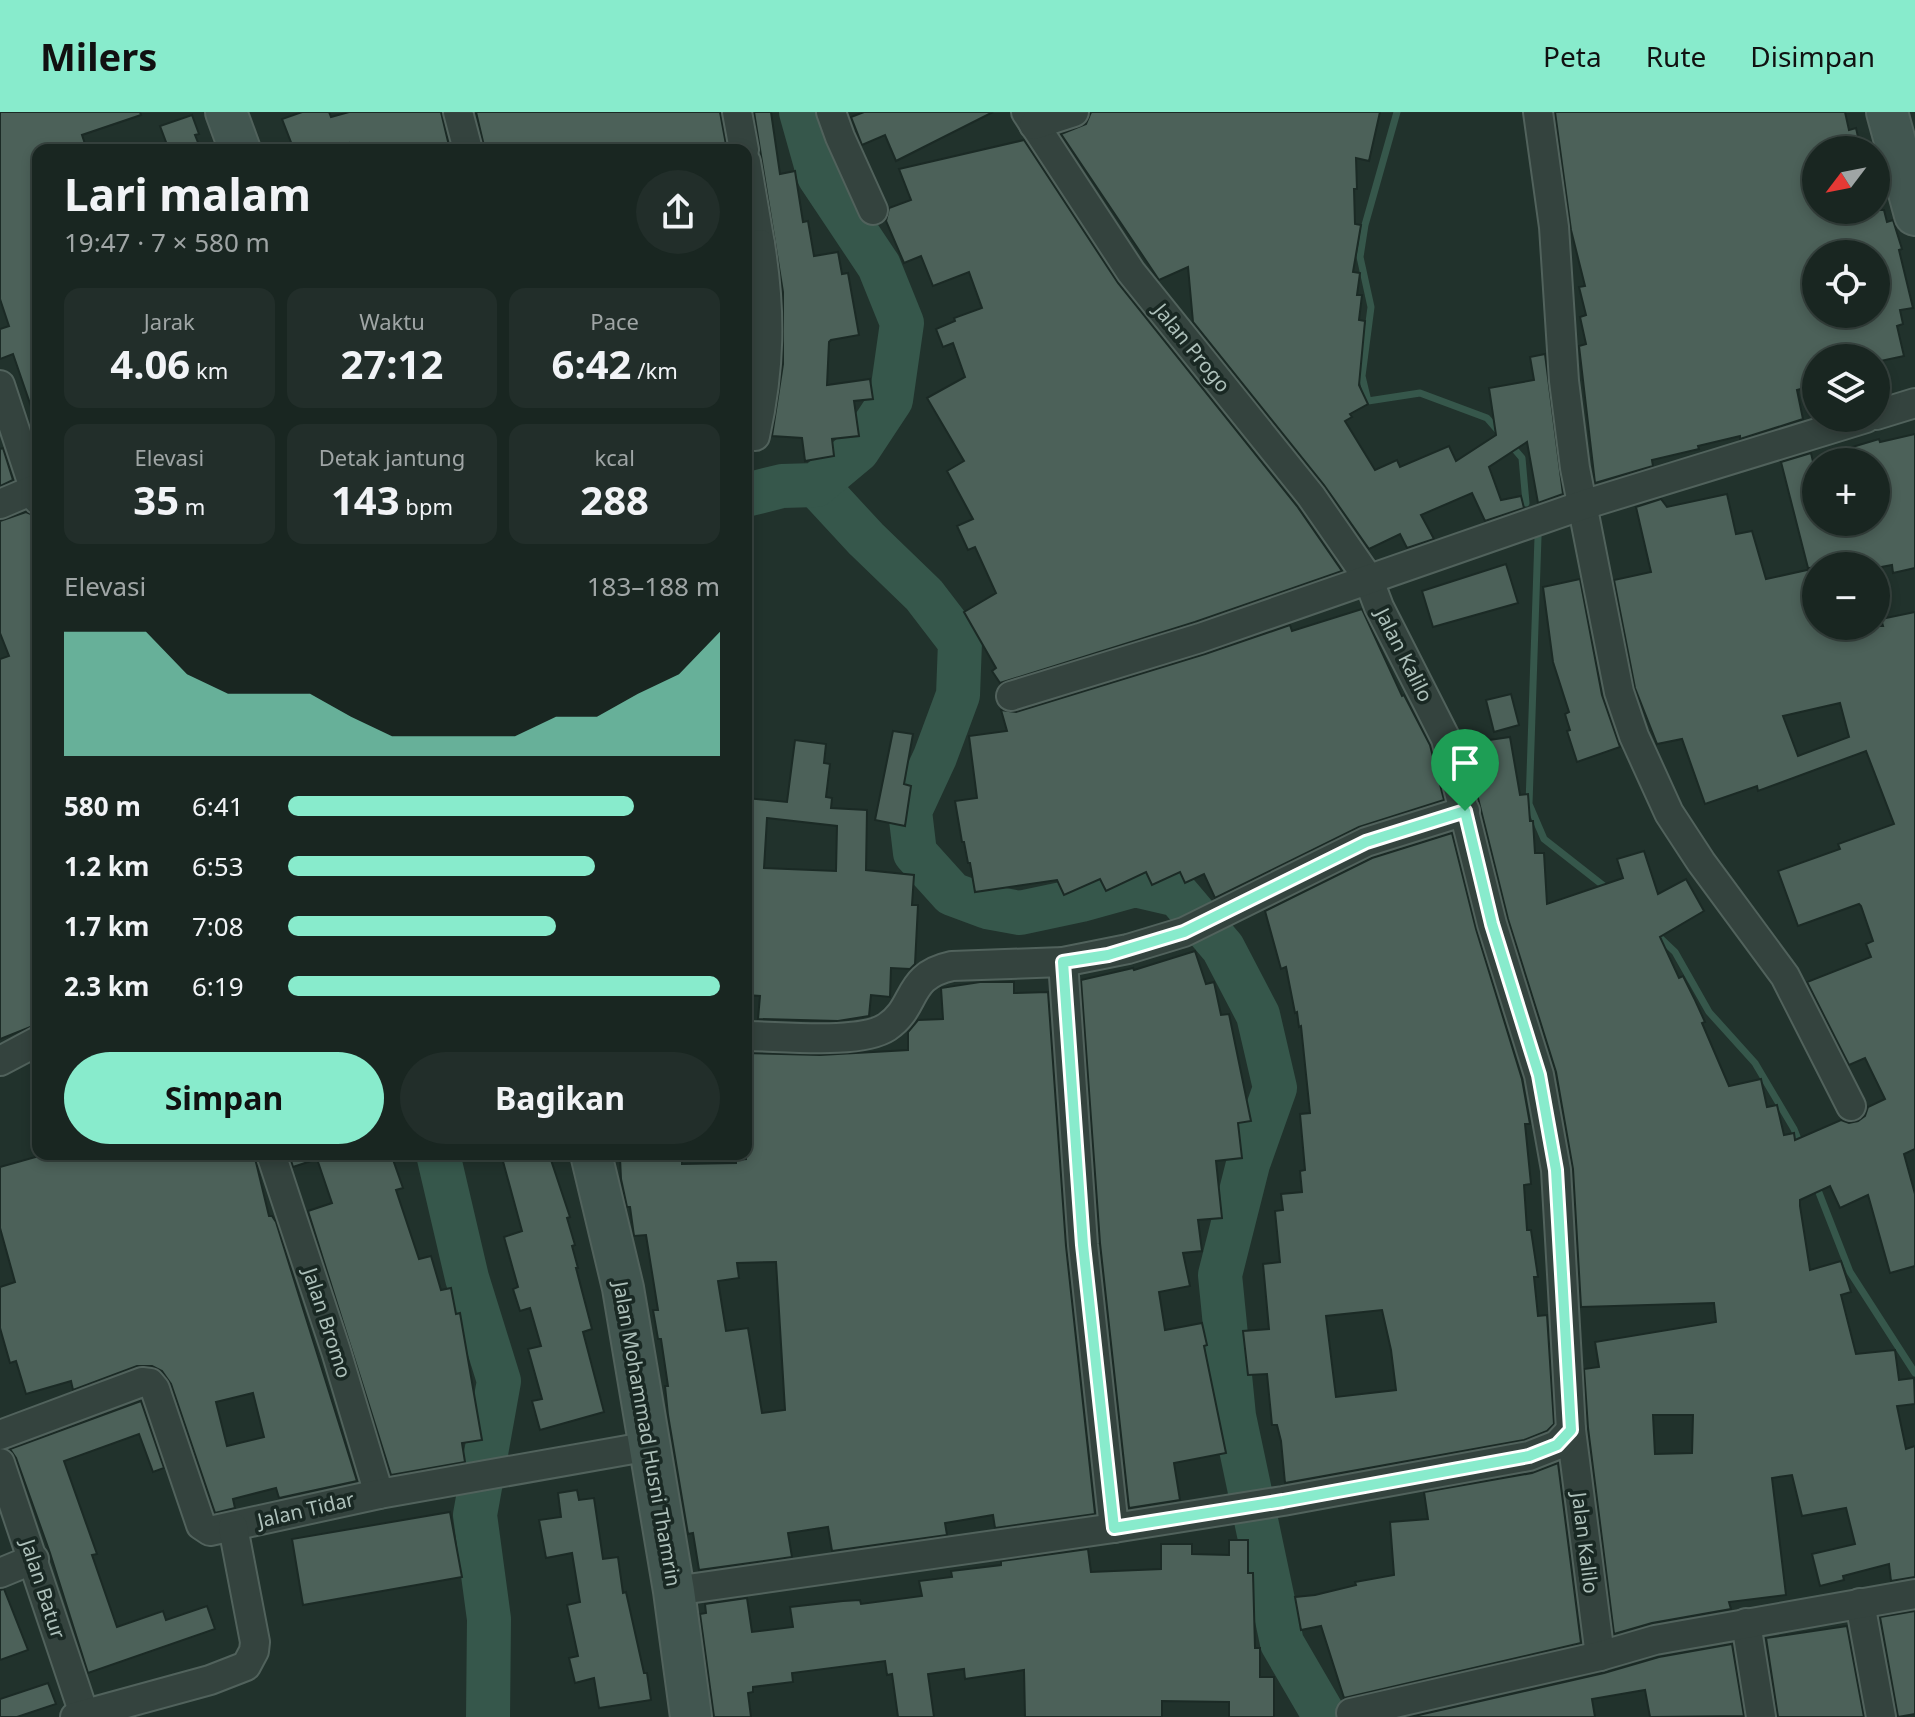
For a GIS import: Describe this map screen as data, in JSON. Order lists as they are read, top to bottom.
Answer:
{
  "streets": {
    "street": [
      "Jalan Progo",
      "Jalan Kalilo",
      "Jalan Bromo",
      "Jalan Mohammad Husni Thamrin",
      "Jalan Tidar",
      "Jalan Batur"
    ]
  },
  "crossings": [
    ["Jalan Progo", "Jalan Kalilo"],
    ["Jalan Bromo", "Jalan Tidar"],
    ["Jalan Mohammad Husni Thamrin", "Jalan Tidar"],
    ["Jalan Tidar", "Jalan Batur"]
  ],
  "north": "bottom left",
  "page": {
    "header": "Milers",
    "nav": ["Peta", "Rute", "Disimpan"],
    "map_buttons": ["+", "−"],
    "heading": ["Lari malam", "19:47 · 7 × 580 m"],
    "stats": [
      ["Jarak", "4.06 km"],
      ["Waktu", "27:12"],
      ["Pace", "6:42 /km"],
      ["Elevasi", "35 m"],
      ["Detak jantung", "143 bpm"],
      ["kcal", "288"]
    ],
    "chart": ["Elevasi", "183–188 m"],
    "list": [
      {
        "name": "580 m",
        "note": "6:41"
      },
      {
        "name": "1.2 km",
        "note": "6:53"
      },
      {
        "name": "1.7 km",
        "note": "7:08"
      },
      {
        "name": "2.3 km",
        "note": "6:19"
      }
    ],
    "buttons": ["Simpan", "Bagikan"]
  }
}
